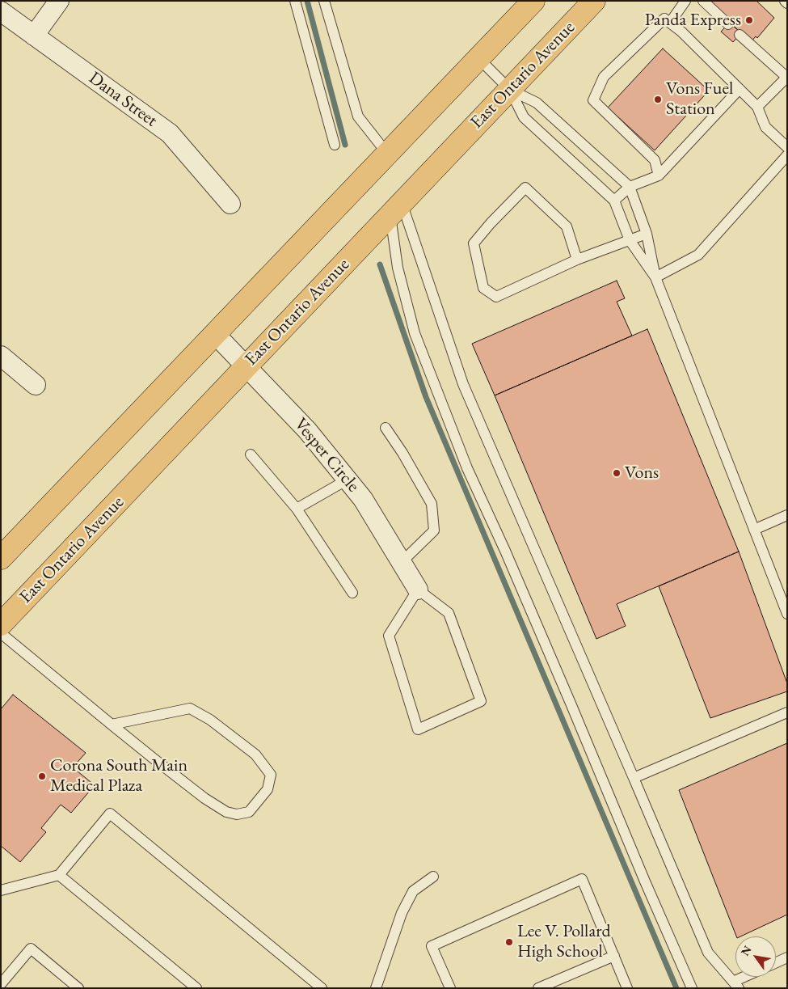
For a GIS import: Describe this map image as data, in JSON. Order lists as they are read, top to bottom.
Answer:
{
  "streets": {
    "main road": ["East Ontario Avenue"],
    "street": ["Dana Street", "Vesper Circle"]
  },
  "crossings": [
    ["East Ontario Avenue", "Vesper Circle"]
  ],
  "places": [
    "Panda Express",
    "Vons Fuel Station",
    "Vons",
    "Corona South Main Medical Plaza",
    "Lee V. Pollard High School"
  ],
  "north": "top left"
}
